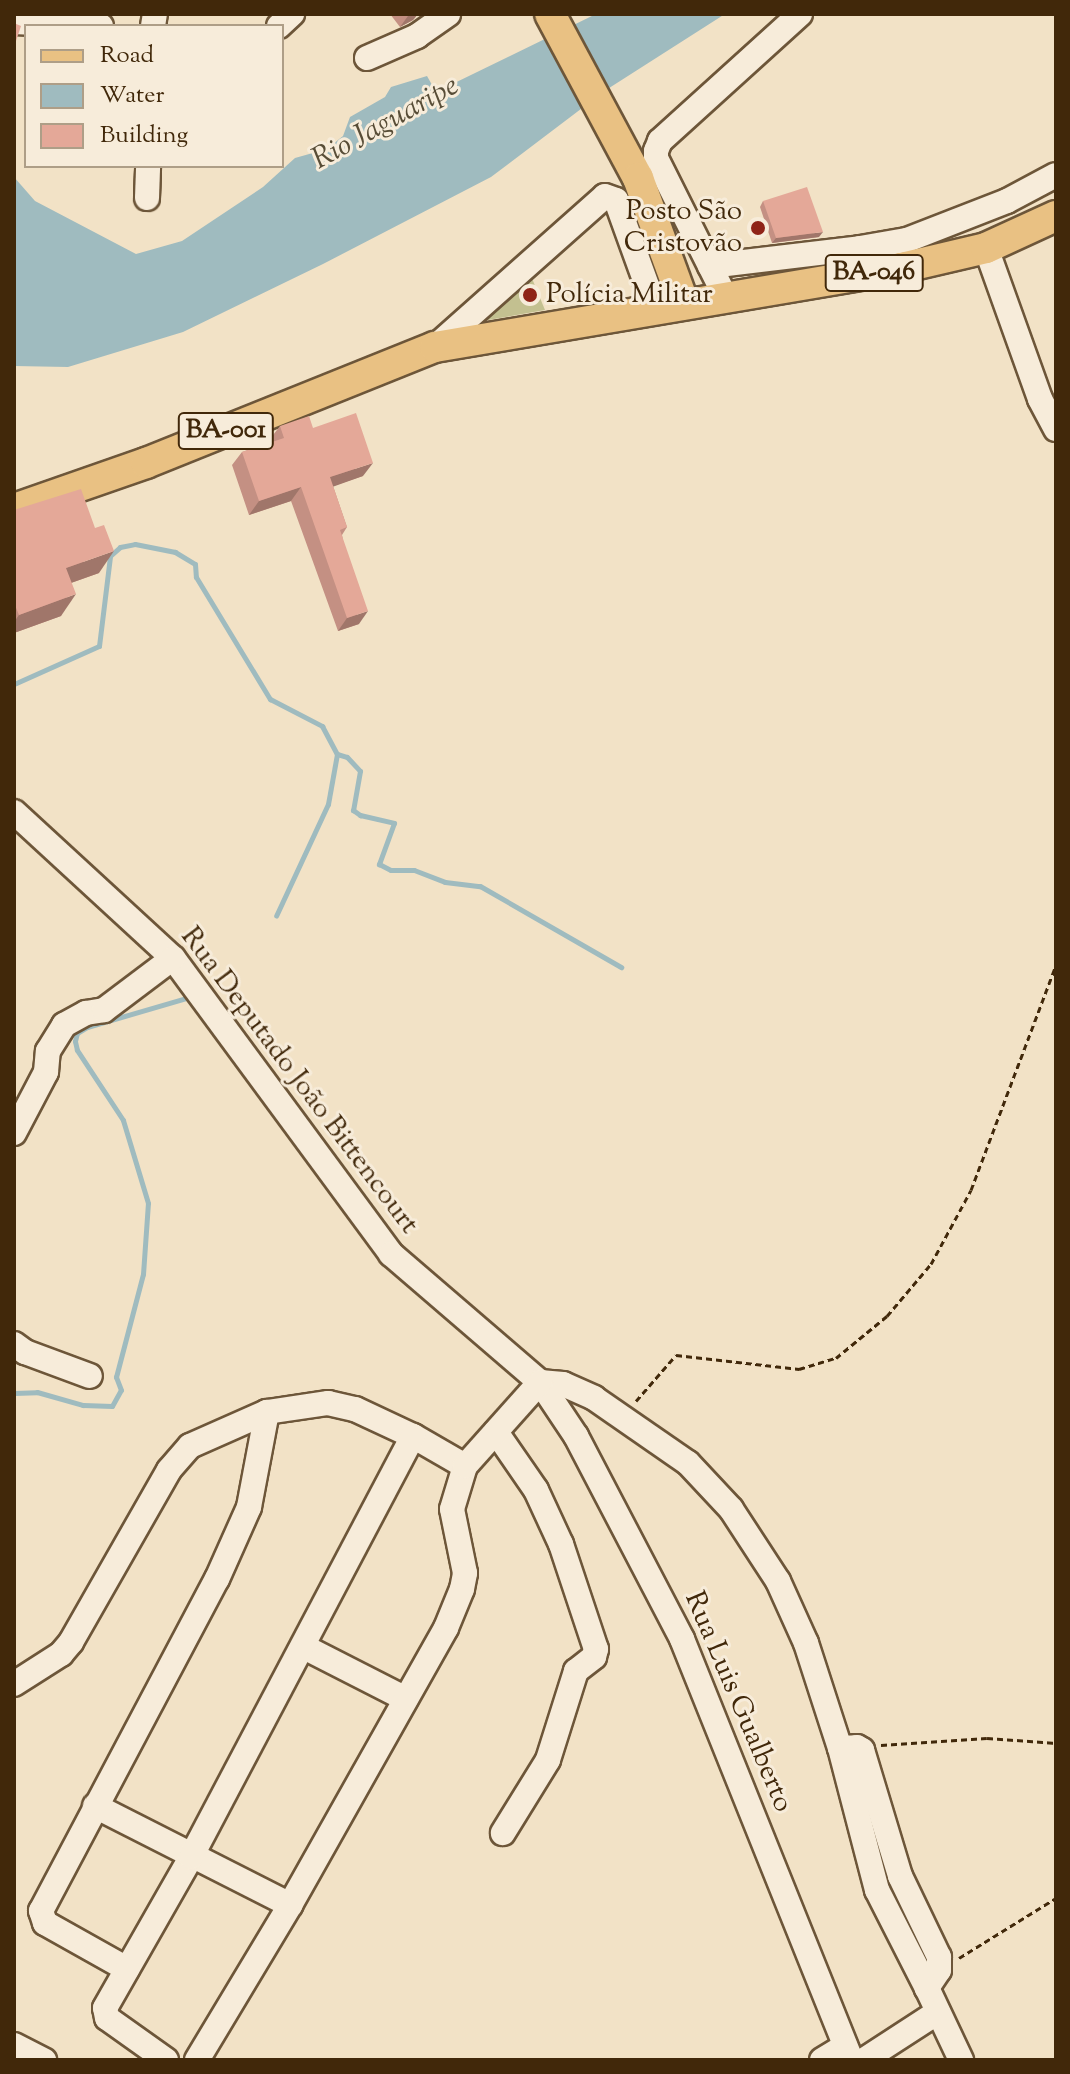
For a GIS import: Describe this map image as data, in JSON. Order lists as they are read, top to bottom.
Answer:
{
  "streets": {
    "main road": ["BA-046", "BA-001"],
    "street": ["Rua Deputado João Bittencourt", "Rua Luis Gualberto"]
  },
  "crossings": [
    ["BA-046", "BA-001"],
    ["Rua Deputado João Bittencourt", "Rua Luis Gualberto"]
  ],
  "water": ["Rio Jaguaripe"],
  "places": ["Posto São Cristovão", "Polícia Militar"],
  "legend": ["Road", "Water", "Building"]
}
